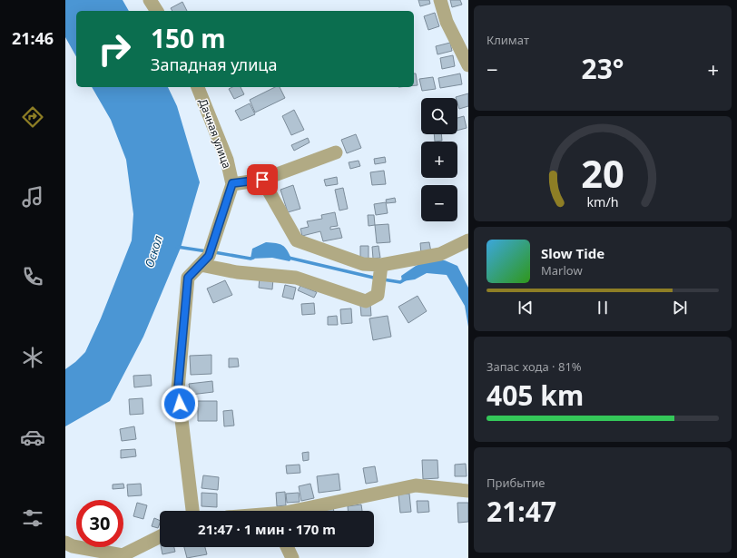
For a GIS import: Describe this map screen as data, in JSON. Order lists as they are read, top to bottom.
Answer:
{
  "streets": {
    "street": ["Дачная улица"]
  },
  "water": ["Оскол"],
  "page": {
    "tabs": "21:46",
    "tile": [
      "Климат",
      ["Запас хода · 81%", "405 km"],
      ["Прибытие", "21:47"]
    ],
    "turn": ["150 m", "Западная улица"],
    "heat": ["−", "23°", "+"],
    "map_buttons": ["+", "−"],
    "song": ["Slow Tide", "Marlow"],
    "limit": "30",
    "trip": "21:47 · 1 мин · 170 m",
    "gauge": ["20", "km/h"]
  }
}
